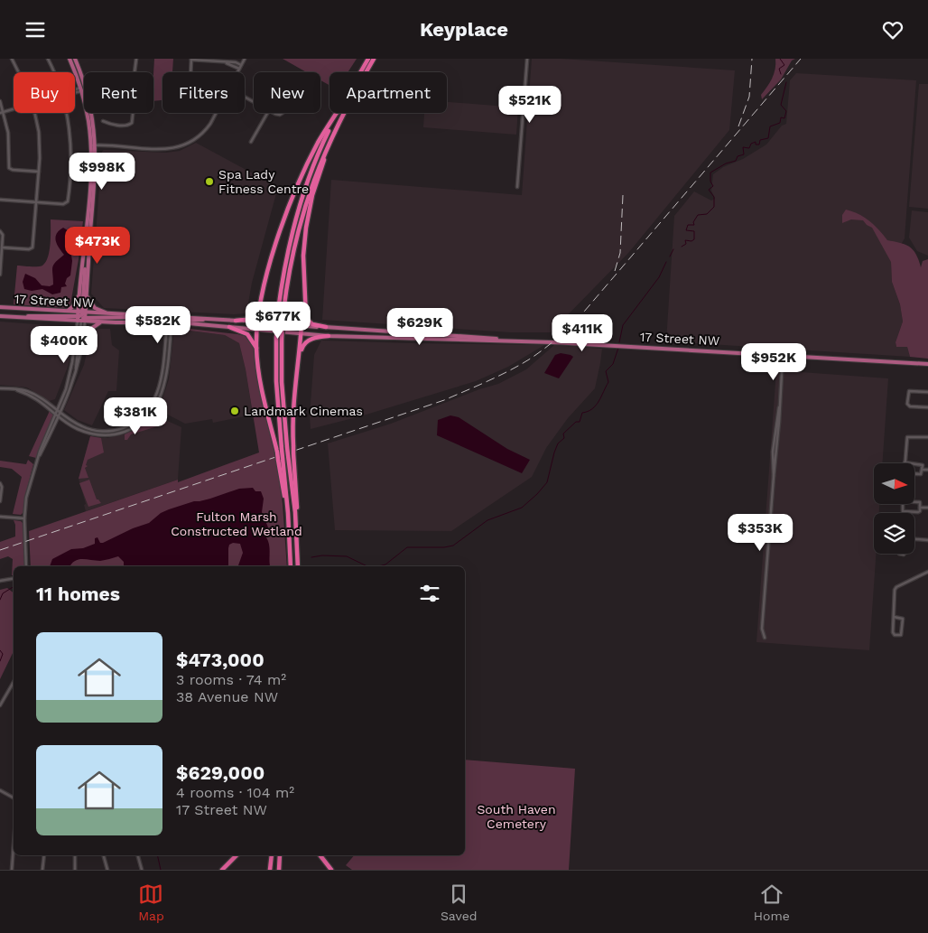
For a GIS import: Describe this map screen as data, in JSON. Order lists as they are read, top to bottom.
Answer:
{
  "streets": {
    "main road": ["17 Street NW"]
  },
  "parks": ["Fulton Marsh Constructed Wetland", "South Haven Cemetery"],
  "places": ["Spa Lady Fitness Centre", "Landmark Cinemas"],
  "north": "right",
  "page": {
    "header": "Keyplace",
    "chip": [
      "Buy",
      "Rent",
      "Filters",
      "New",
      "Apartment"
    ],
    "price": [
      "$521K",
      "$998K",
      "$473K",
      "$677K",
      "$582K",
      "$629K",
      "$411K",
      "$400K",
      "$952K",
      "$381K",
      "$353K"
    ],
    "heading": "11 homes",
    "list": [
      {
        "name": "$473,000",
        "note": "3 rooms · 74 m² · 38 Avenue NW"
      },
      {
        "name": "$629,000",
        "note": "4 rooms · 104 m² · 17 Street NW"
      }
    ],
    "tabs": ["Map", "Saved", "Home"]
  }
}
